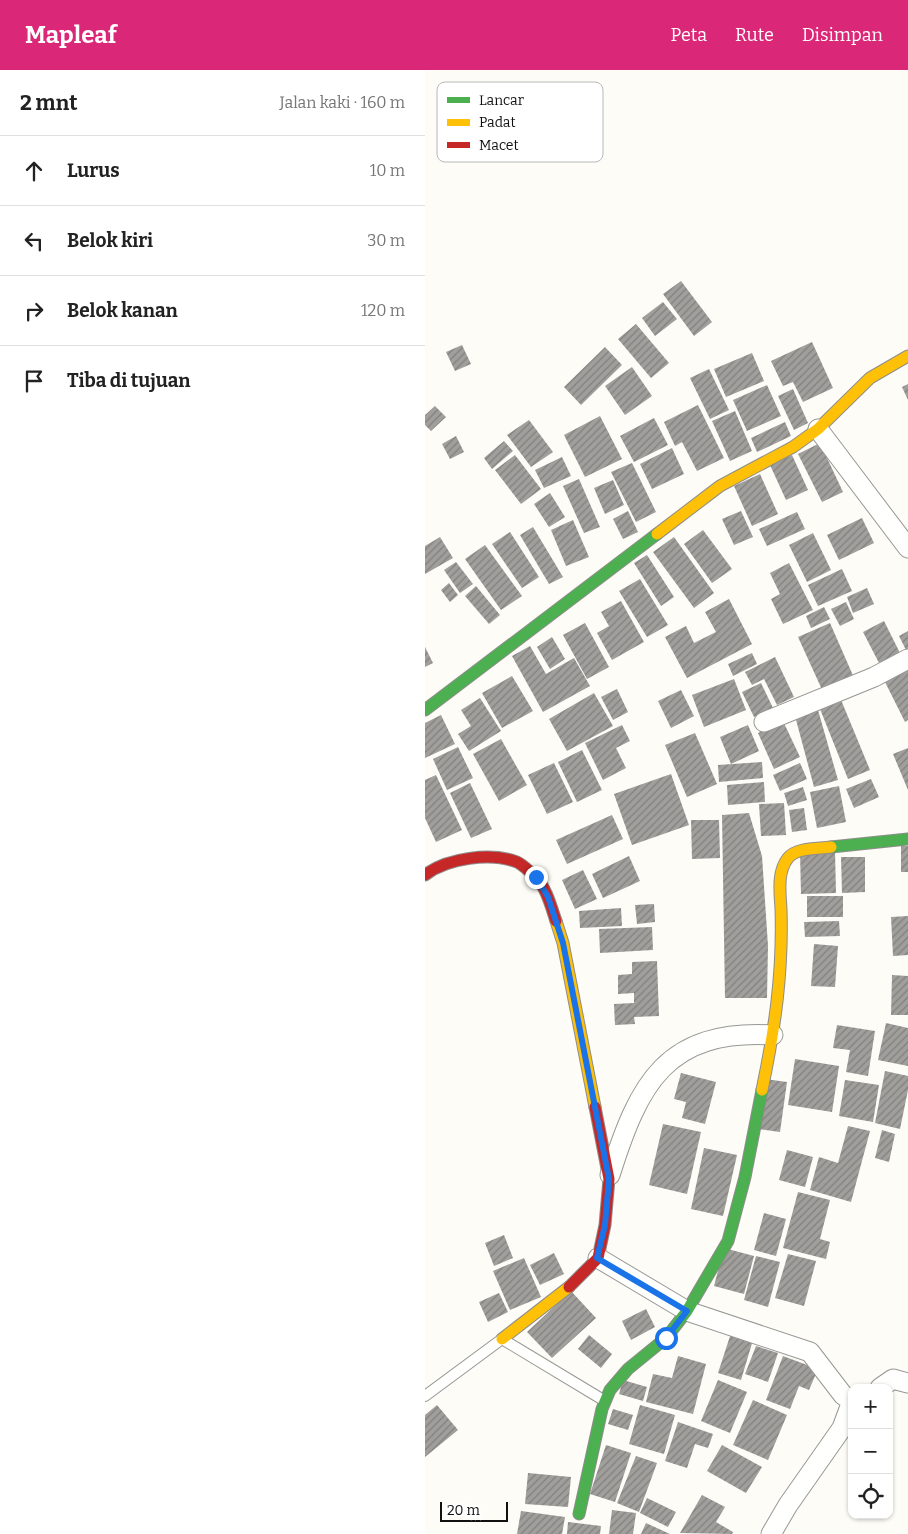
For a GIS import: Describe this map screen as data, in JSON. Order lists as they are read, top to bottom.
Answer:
{
  "legend": ["Lancar", "Padat", "Macet"],
  "scale_bar": "20 m",
  "page": {
    "header": "Mapleaf",
    "nav": ["Peta", "Rute", "Disimpan"],
    "heading": ["2 mnt", "Jalan kaki · 160 m"],
    "list": [
      ["Lurus", "10 m"],
      ["Belok kiri", "30 m"],
      ["Belok kanan", "120 m"],
      "Tiba di tujuan"
    ],
    "map_buttons": ["+", "−"],
    "scale": "20 m"
  }
}
